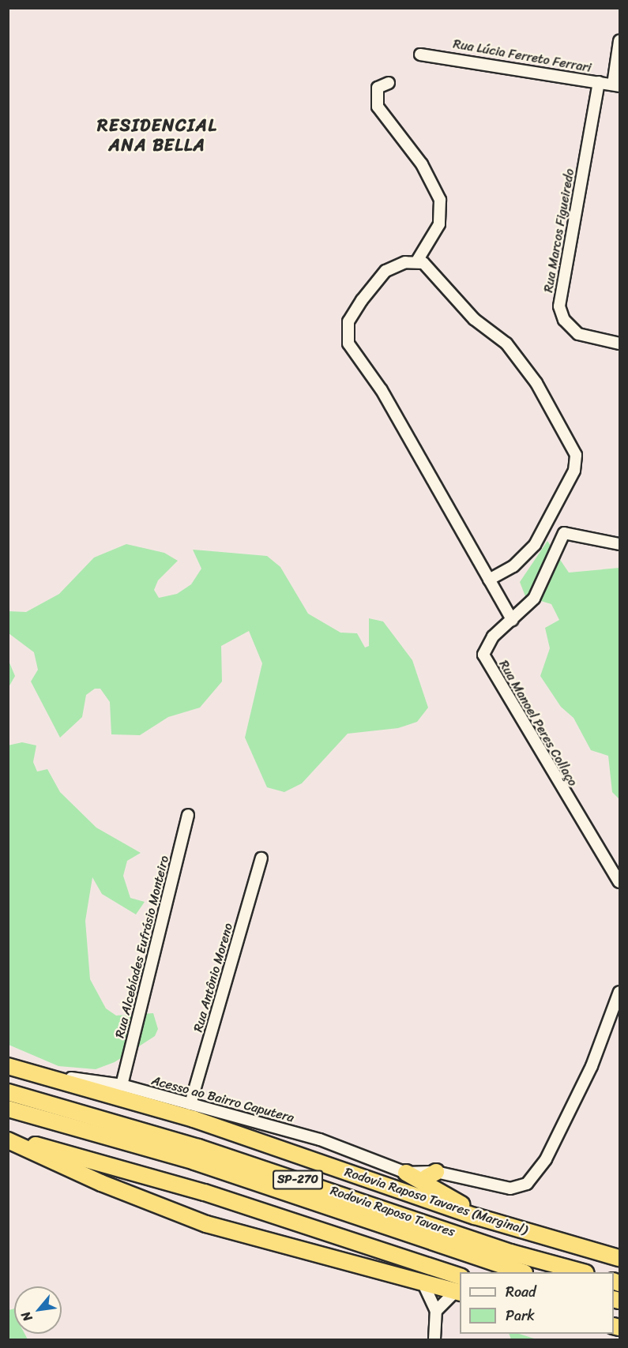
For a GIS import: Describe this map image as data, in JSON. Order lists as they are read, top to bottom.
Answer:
{
  "streets": {
    "highway": ["SP-270", "Rodovia Raposo Tavares (Marginal)", "Rodovia Raposo Tavares"],
    "street": [
      "Rua Lúcia Ferreto Ferrari",
      "Rua Marcos Figueiredo",
      "Rua Manoel Peres Collaço",
      "Rua Alcebíades Eufrásio Monteiro",
      "Rua Antônio Moreno",
      "Acesso ao Bairro Caputera"
    ]
  },
  "crossings": [
    ["Rua Lúcia Ferreto Ferrari", "Rua Marcos Figueiredo"],
    ["Rua Alcebíades Eufrásio Monteiro", "Acesso ao Bairro Caputera"],
    ["Rua Antônio Moreno", "Acesso ao Bairro Caputera"],
    ["Acesso ao Bairro Caputera", "Rodovia Raposo Tavares (Marginal)"]
  ],
  "districts": ["RESIDENCIAL ANA BELLA"],
  "legend": ["Road", "Park"],
  "north": "bottom left"
}
